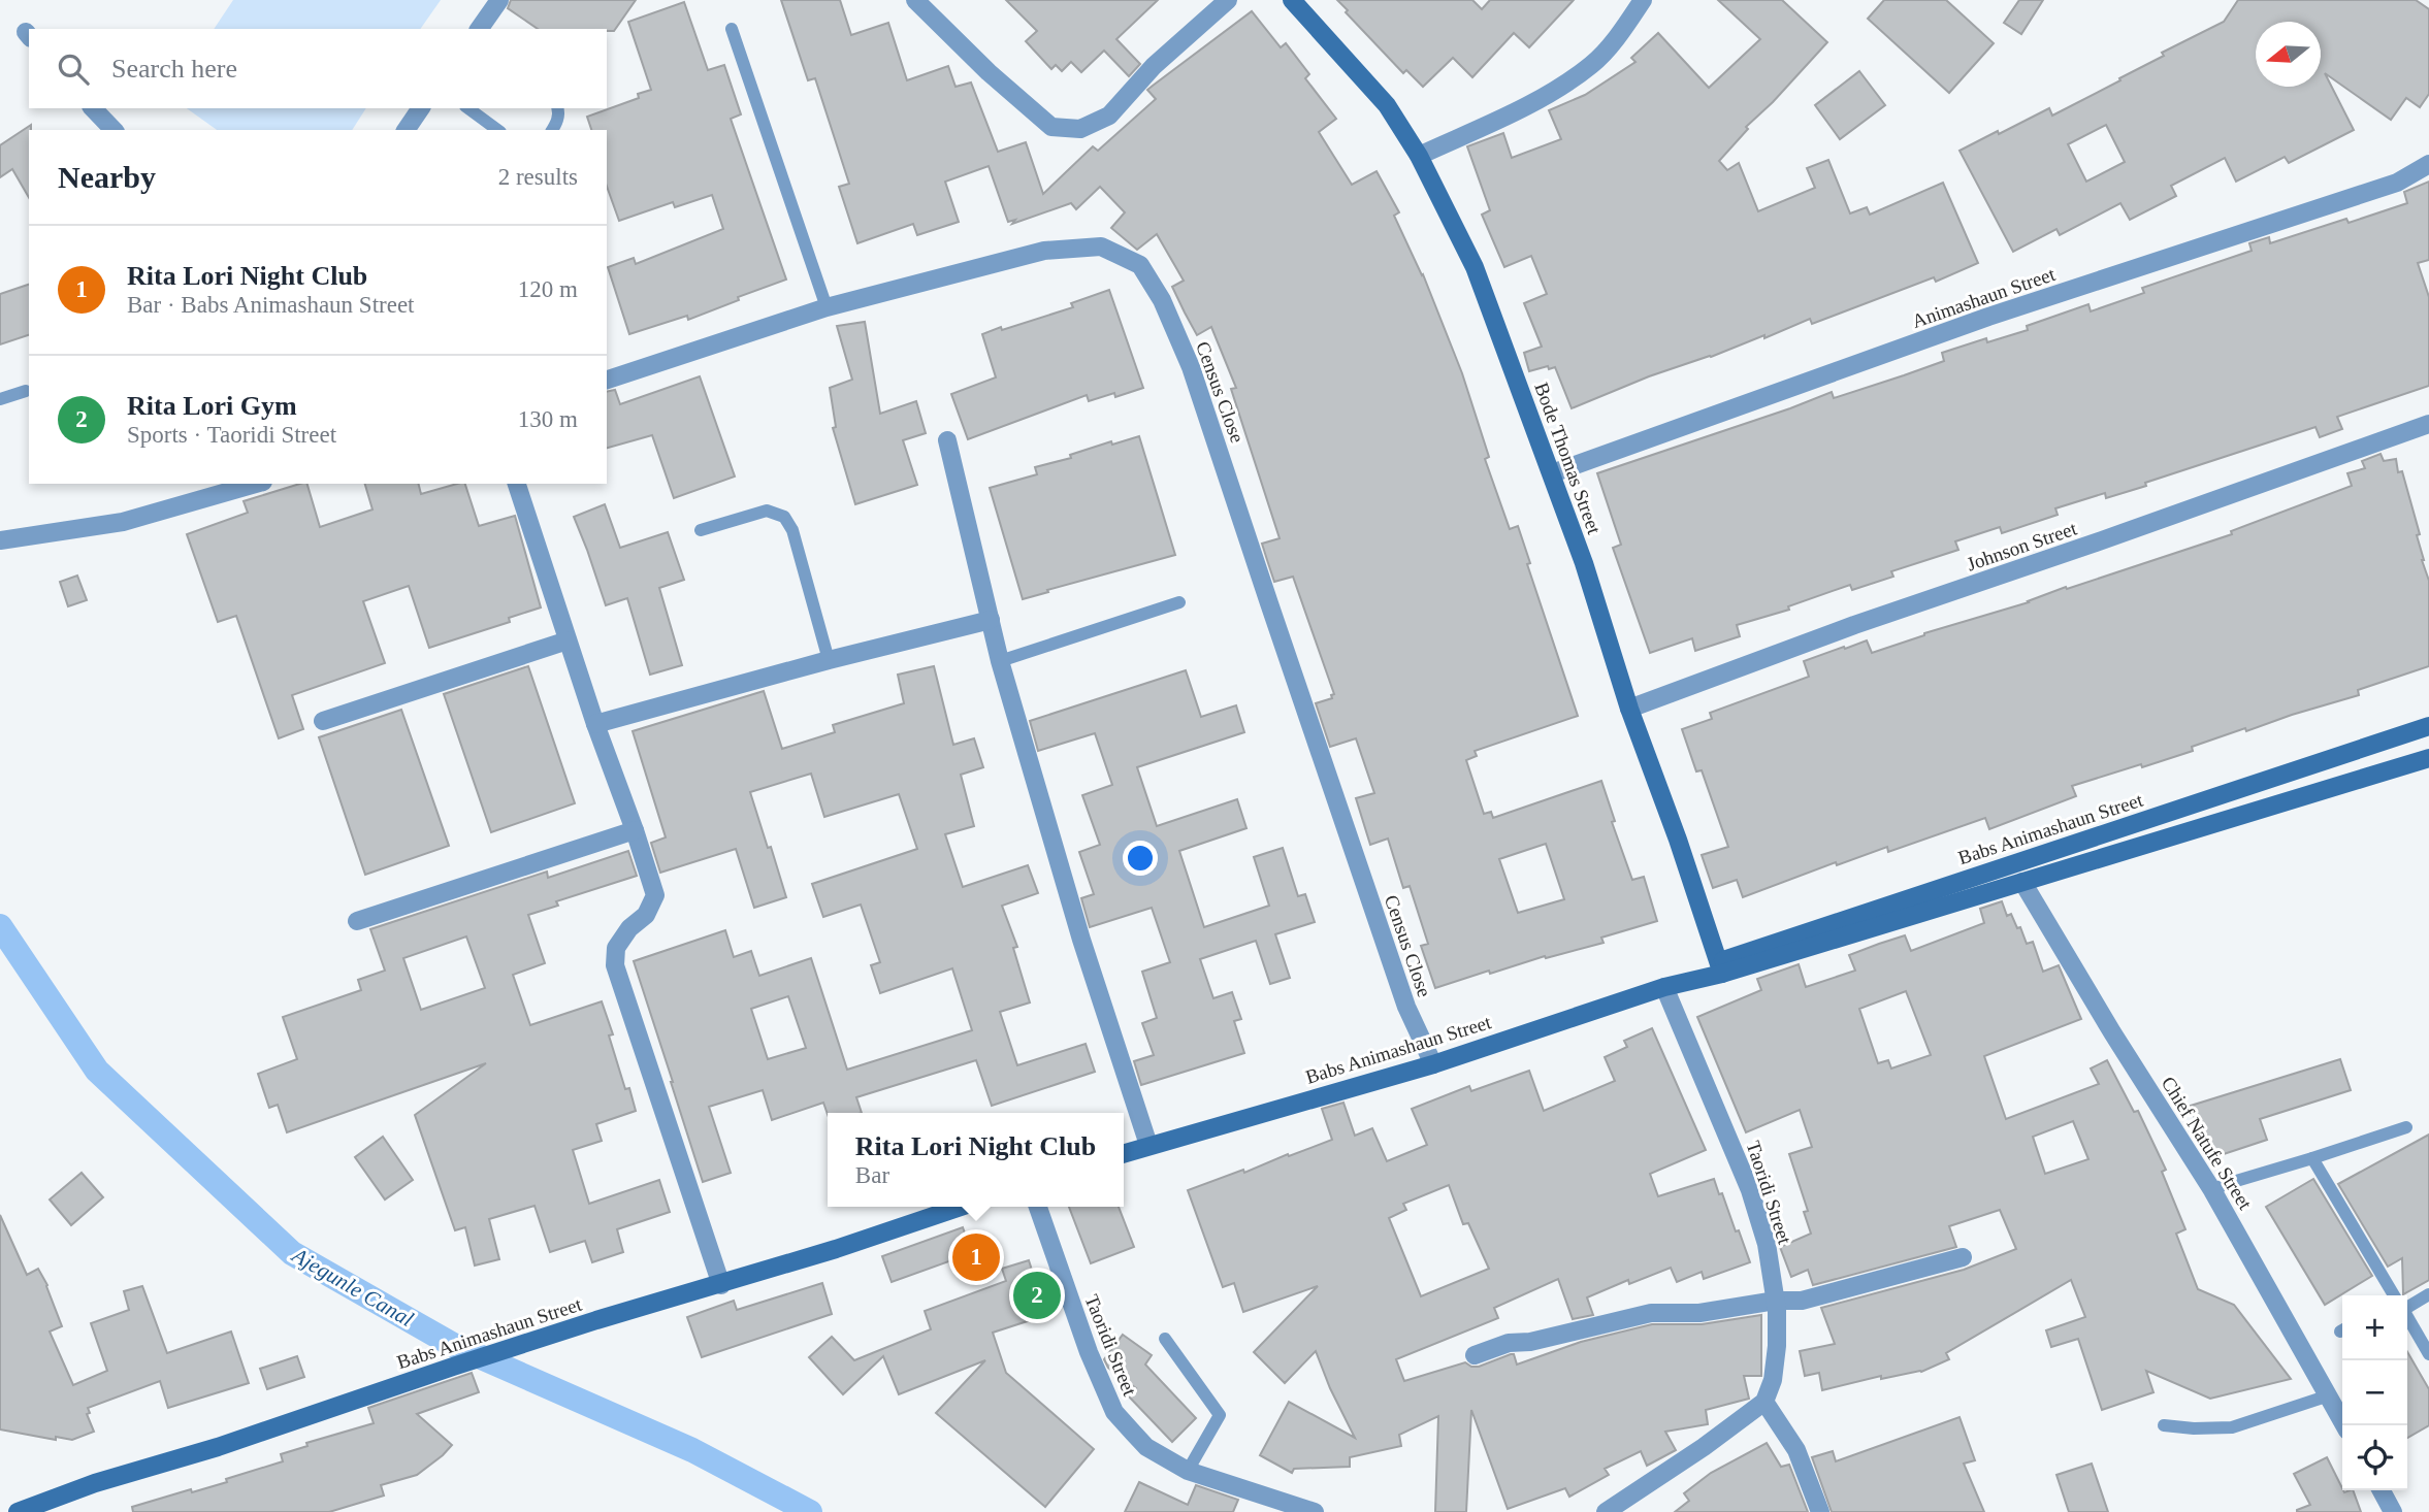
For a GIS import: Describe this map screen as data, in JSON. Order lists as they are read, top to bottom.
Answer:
{
  "streets": {
    "main road": ["Bode Thomas Street", "Babs Animashaun Street"],
    "street": [
      "Animashaun Street",
      "Census Close",
      "Johnson Street",
      "Chief Natufe Street",
      "Taoridi Street"
    ]
  },
  "crossings": [
    ["Animashaun Street", "Bode Thomas Street"],
    ["Census Close", "Babs Animashaun Street"],
    ["Bode Thomas Street", "Johnson Street"],
    ["Bode Thomas Street", "Babs Animashaun Street"],
    ["Babs Animashaun Street", "Chief Natufe Street"],
    ["Babs Animashaun Street", "Taoridi Street"]
  ],
  "water": ["Ajegunle Canal"],
  "north": "left",
  "page": {
    "search": "Search here",
    "heading": ["Nearby", "2 results"],
    "list": [
      {
        "mark": "1",
        "name": "Rita Lori Night Club",
        "note": "Bar · Babs Animashaun Street",
        "value": "120 m"
      },
      {
        "mark": "2",
        "name": "Rita Lori Gym",
        "note": "Sports · Taoridi Street",
        "value": "130 m"
      }
    ],
    "popup": ["Rita Lori Night Club", "Bar"],
    "pins": ["1", "2"],
    "map_buttons": ["+", "−"]
  }
}
